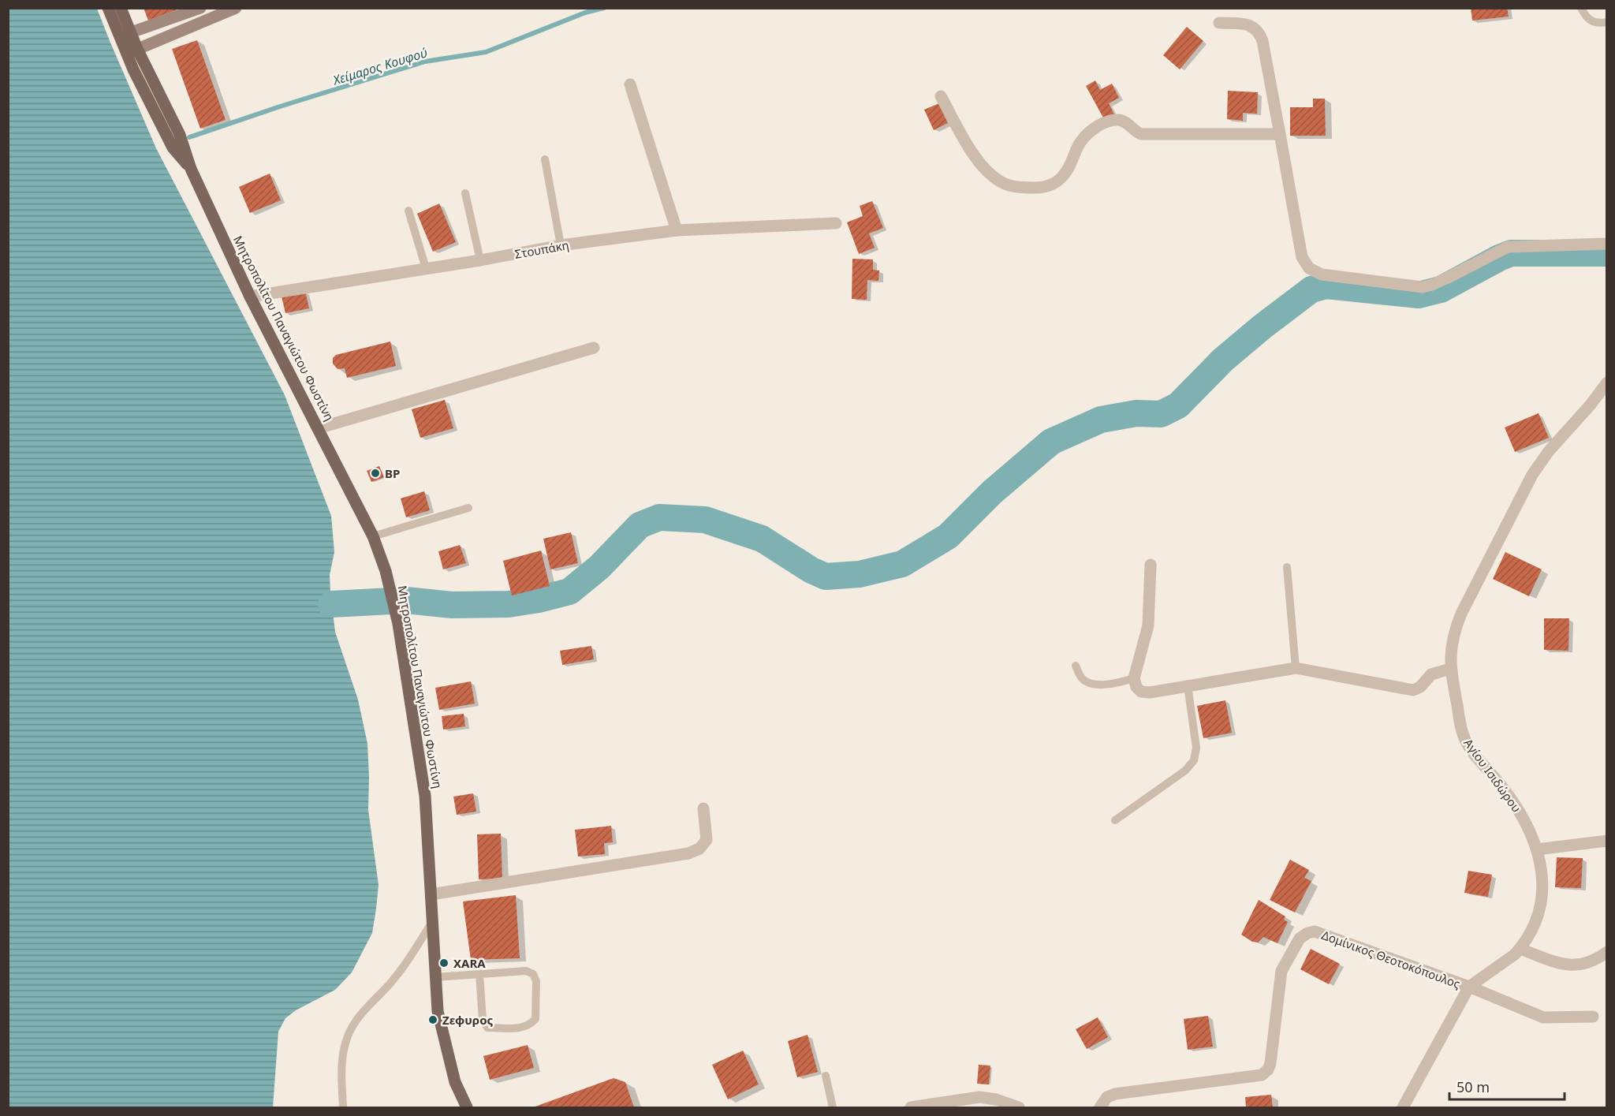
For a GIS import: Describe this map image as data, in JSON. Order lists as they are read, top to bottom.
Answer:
{
  "streets": {
    "main road": ["Μητροπολίτου Παναγιώτου Φωστίνη"],
    "street": ["Στουπάκη", "Αγίου Ισιδώρου", "Δομίνικος Θεοτοκόπουλος"]
  },
  "crossings": [
    ["Στουπάκη", "Μητροπολίτου Παναγιώτου Φωστίνη"],
    ["Αγίου Ισιδώρου", "Δομίνικος Θεοτοκόπουλος"]
  ],
  "water": ["Χείμαρος Κουφού"],
  "places": ["BP", "XARA", "Ζεφυρος"],
  "scale_bar": "50 m"
}
